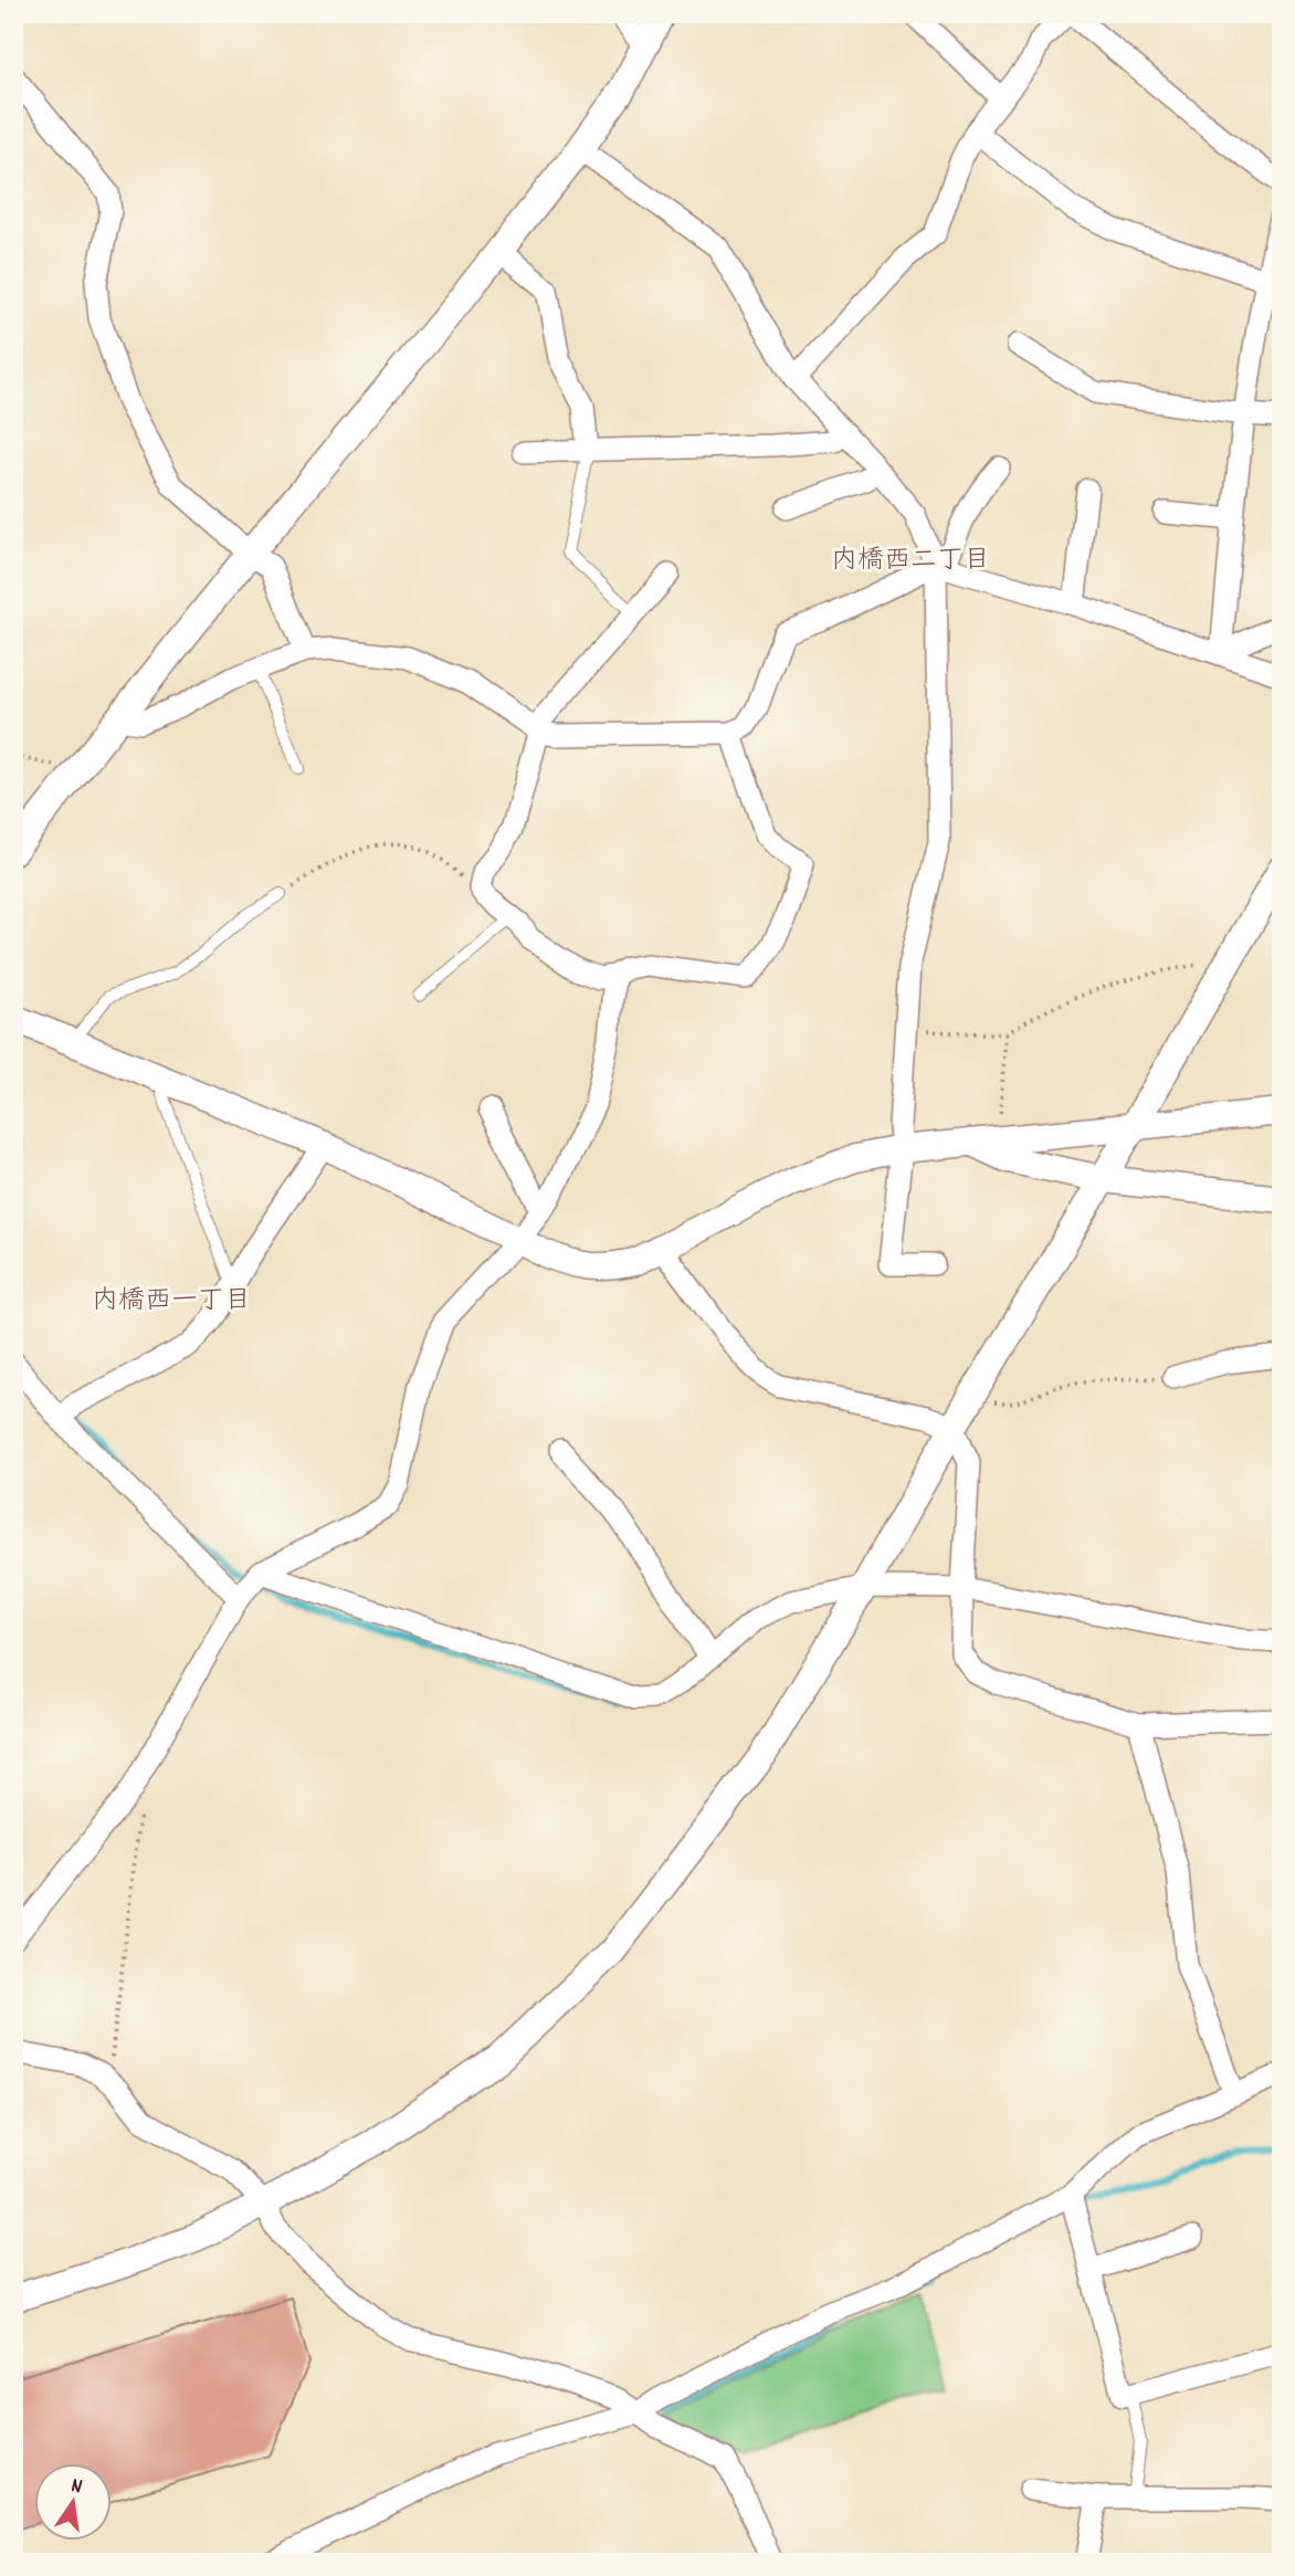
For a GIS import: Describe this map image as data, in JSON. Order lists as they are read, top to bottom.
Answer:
{
  "districts": ["内橋西二丁目", "内橋西一丁目"],
  "north": "top"
}
